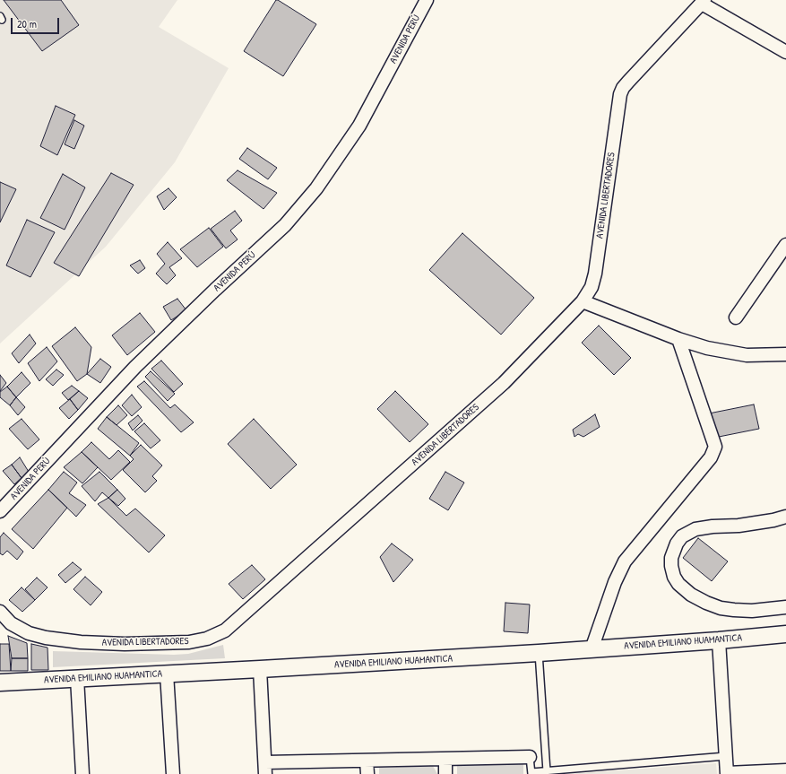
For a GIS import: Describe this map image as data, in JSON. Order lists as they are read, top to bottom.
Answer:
{
  "streets": {
    "street": ["AVENIDA PERÚ", "AVENIDA LIBERTADORES", "AVENIDA EMILIANO HUAMANTICA"]
  },
  "scale_bar": "20 m"
}
